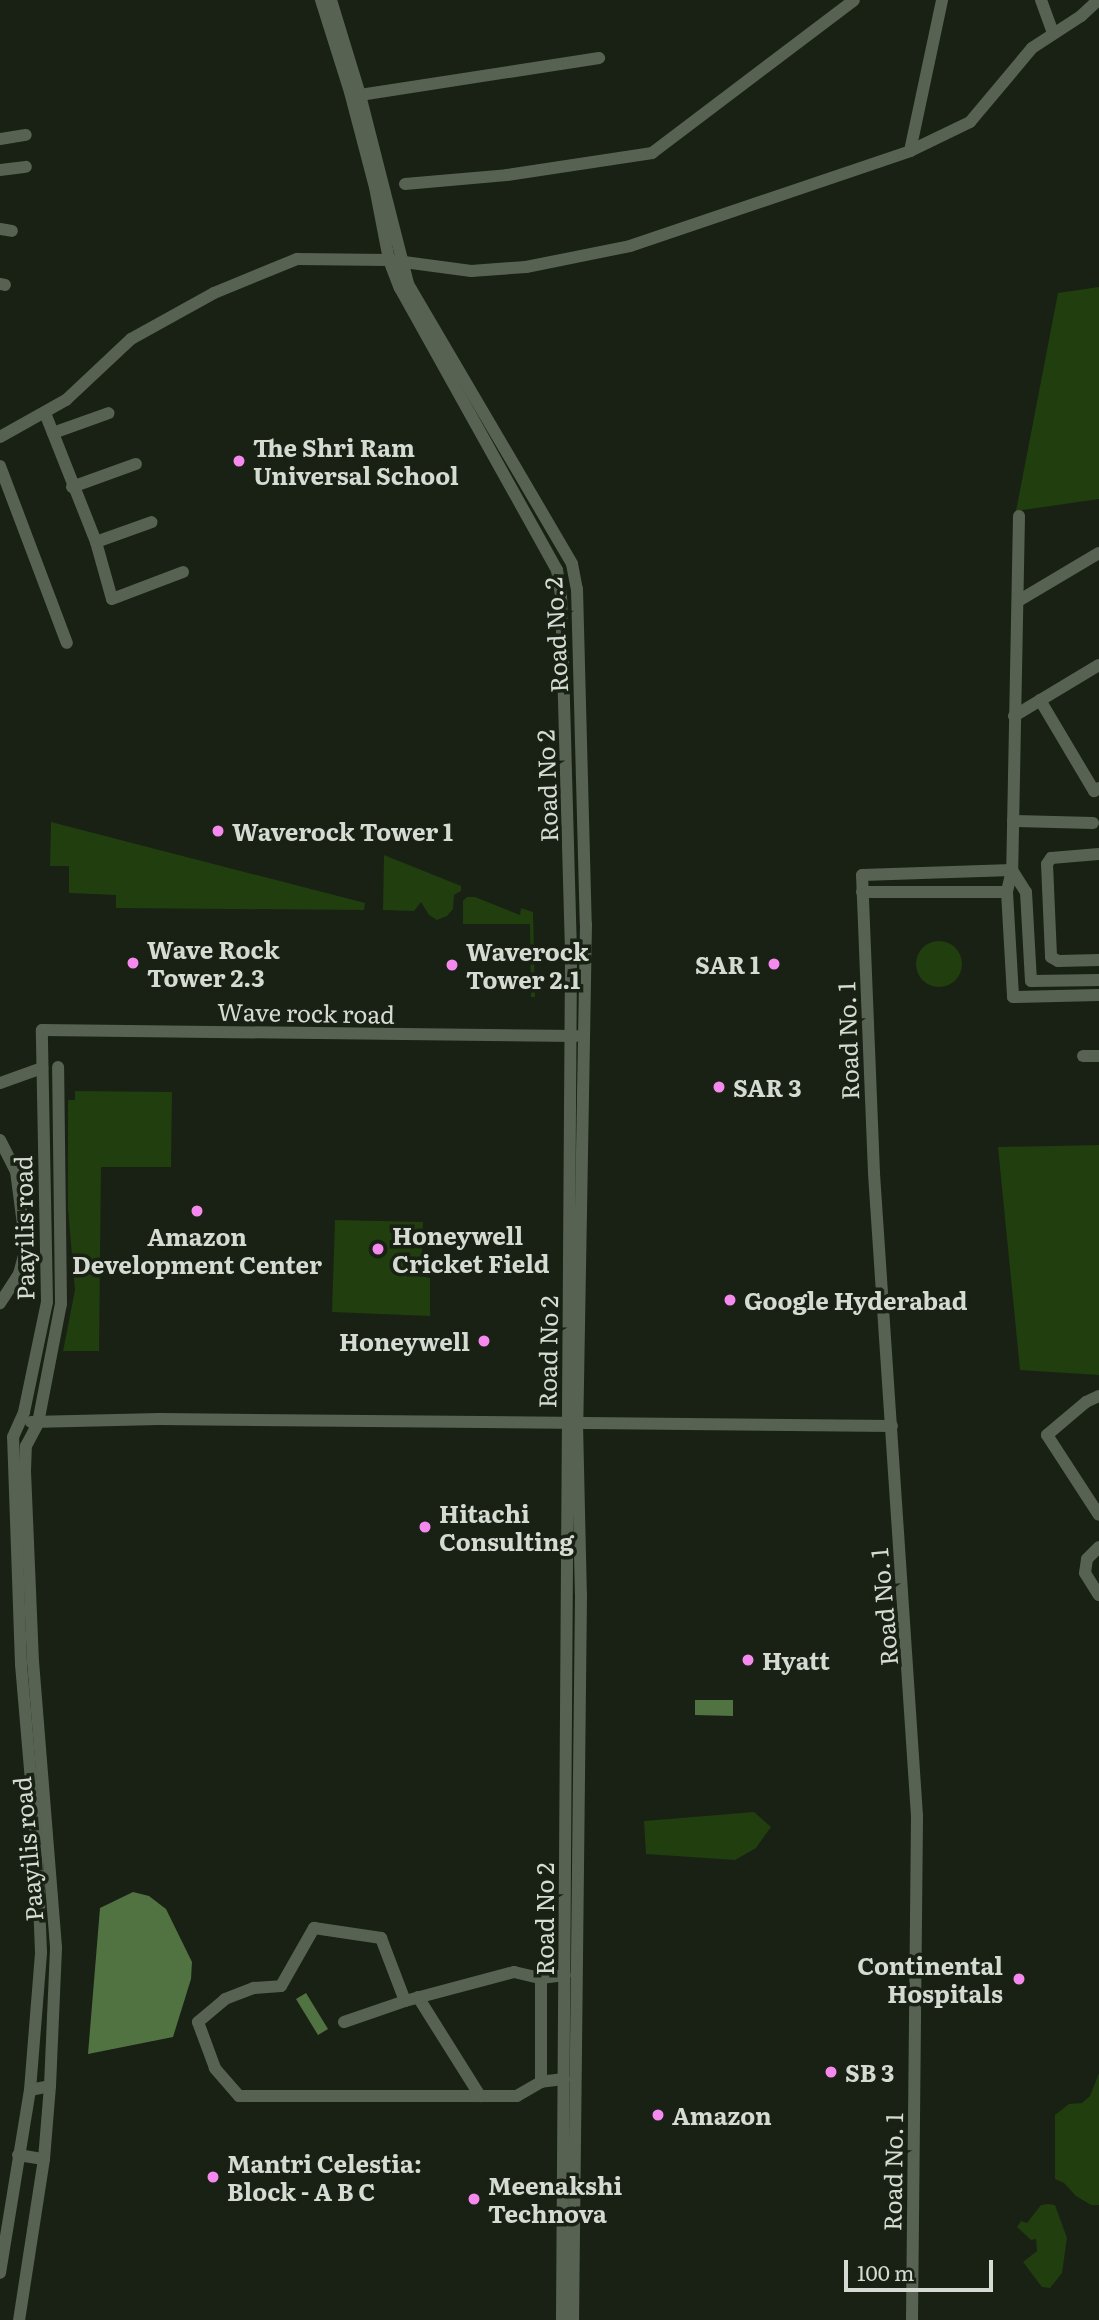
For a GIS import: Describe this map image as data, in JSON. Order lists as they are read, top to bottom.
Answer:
{
  "streets": {
    "street": [
      "Road No.2",
      "Road No 2",
      "Wave rock road",
      "Road No. 1",
      "Paayilis road"
    ]
  },
  "crossings": [
    ["Road No.2", "Road No 2"],
    ["Road No 2", "Wave rock road"],
    ["Wave rock road", "Paayilis road"]
  ],
  "places": [
    "The Shri Ram Universal School",
    "Waverock Tower 1",
    "Wave Rock Tower 2.3",
    "SAR 1",
    "Waverock Tower 2.1",
    "SAR 3",
    "Amazon Development Center",
    "Honeywell Cricket Field",
    "Google Hyderabad",
    "Honeywell",
    "Hitachi Consulting",
    "Hyatt",
    "Continental Hospitals",
    "SB 3",
    "Amazon",
    "Mantri Celestia: Block - A B C",
    "Meenakshi Technova"
  ],
  "scale_bar": "100 m"
}
